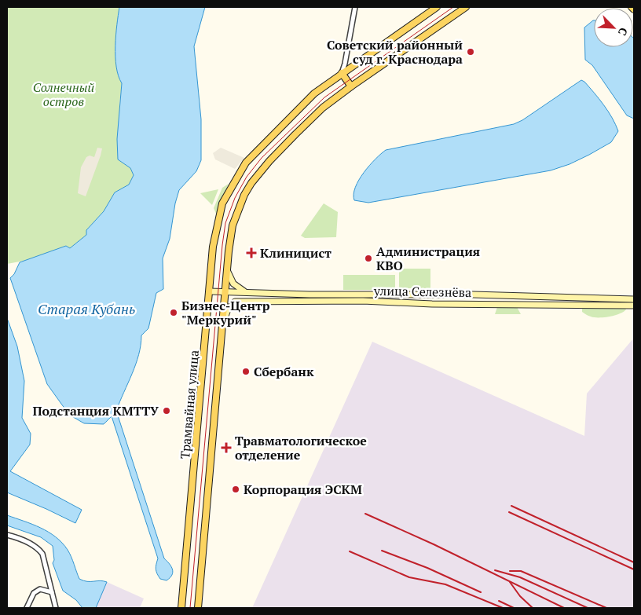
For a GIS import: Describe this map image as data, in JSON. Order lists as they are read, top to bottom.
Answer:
{
  "streets": {
    "main road": ["улица Селезнёва", "Трамвайная улица"]
  },
  "crossings": [
    ["улица Селезнёва", "Трамвайная улица"]
  ],
  "water": ["Старая Кубань"],
  "parks": ["Солнечный остров"],
  "places": {
    "other": [
      "Советский районный суд г. Краснодара",
      "Администрация КВО",
      "Бизнес-Центр \"Меркурий\"",
      "Сбербанк",
      "Подстанция КМТТУ",
      "Корпорация ЭСКМ"
    ],
    "health": ["Клиницист", "Травматологическое отделение"]
  },
  "north": "bottom right"
}
